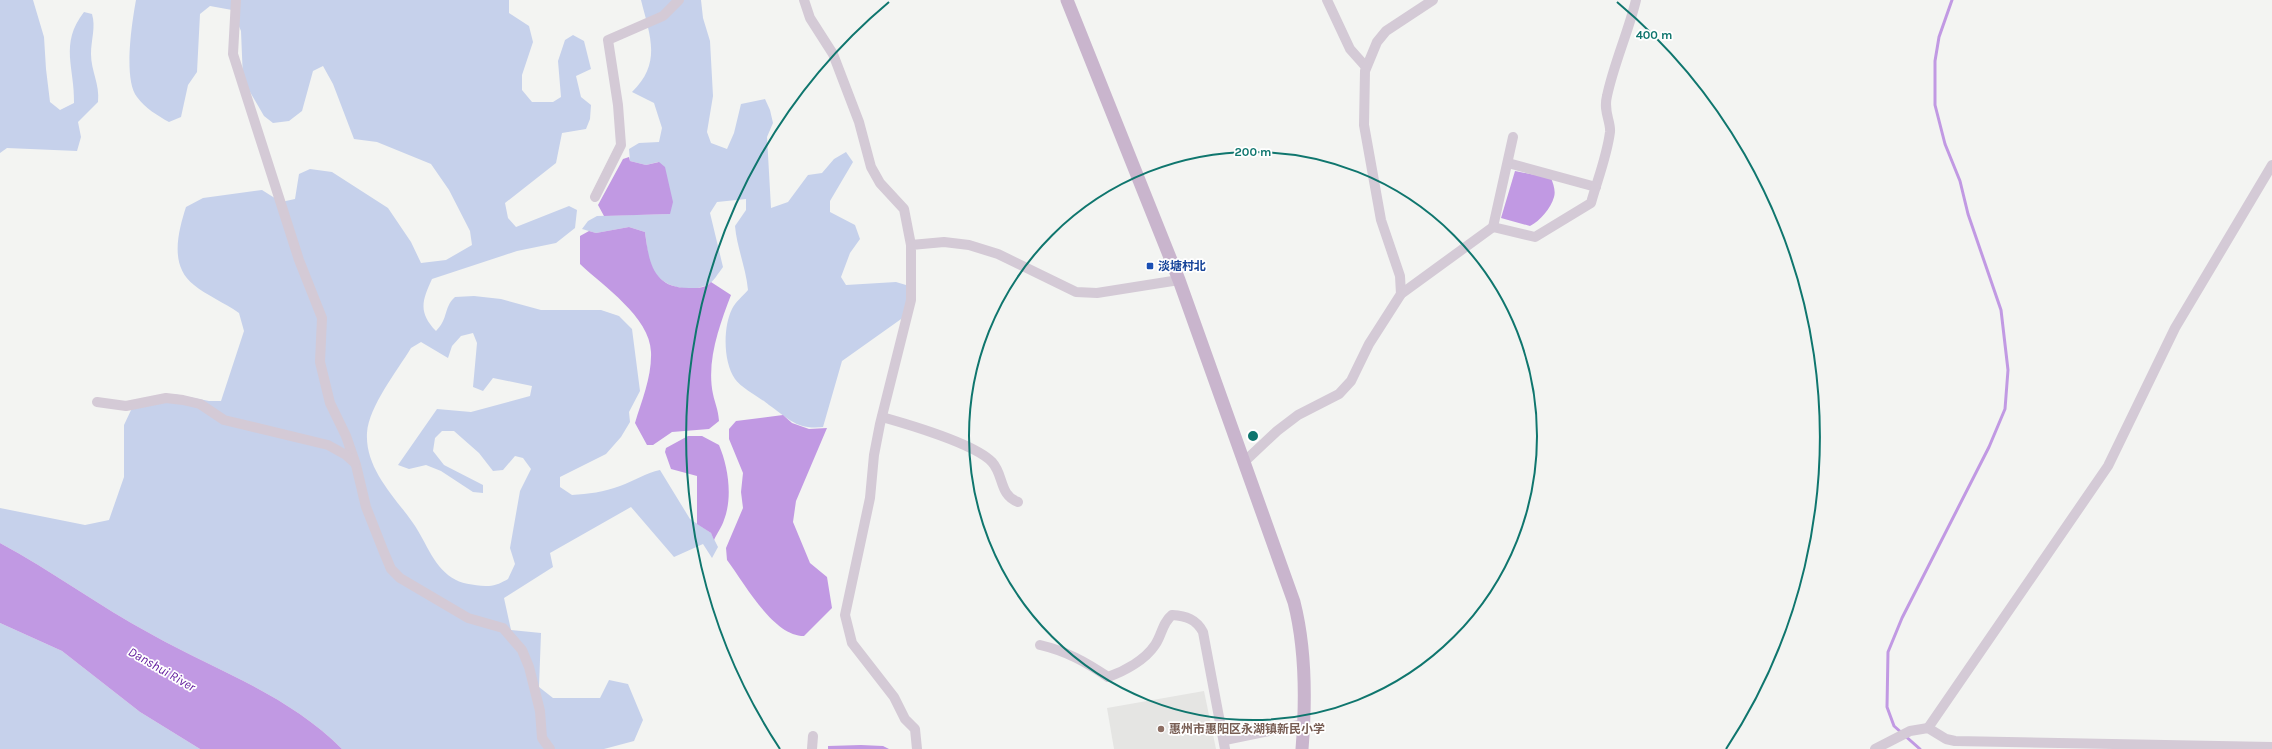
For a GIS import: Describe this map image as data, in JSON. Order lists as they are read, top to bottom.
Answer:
{
  "water": ["Danshui River"],
  "places": {
    "transit": ["淡塘村北"],
    "other": ["惠州市惠阳区永湖镇新民小学"]
  },
  "rings": ["400 m", "200 m"]
}
